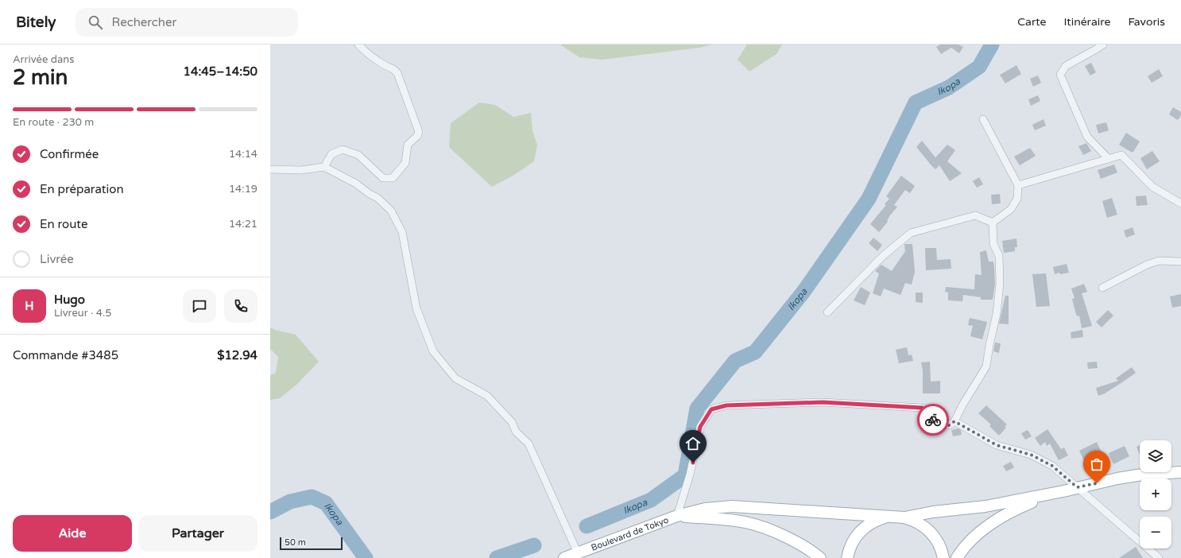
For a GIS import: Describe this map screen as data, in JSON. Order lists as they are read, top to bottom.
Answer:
{
  "streets": {
    "main road": ["Boulevard de Tokyo"]
  },
  "water": ["Ikopa"],
  "scale_bar": "50 m",
  "page": {
    "header": "Bitely",
    "search": "Rechercher",
    "nav": ["Carte", "Itinéraire", "Favoris"],
    "heading": ["2 min", "Arrivée dans", "14:45–14:50"],
    "panel": [
      "Hugo",
      "Livreur · 4.5",
      "Commande #3485",
      "$12.94"
    ],
    "bar": "En route · 230 m",
    "list": [
      ["Confirmée", "14:14"],
      ["En préparation", "14:19"],
      ["En route", "14:21"],
      "Livrée"
    ],
    "round": "H",
    "map_buttons": ["+", "−"],
    "buttons": ["Aide", "Partager"],
    "scale": "50 m"
  }
}
